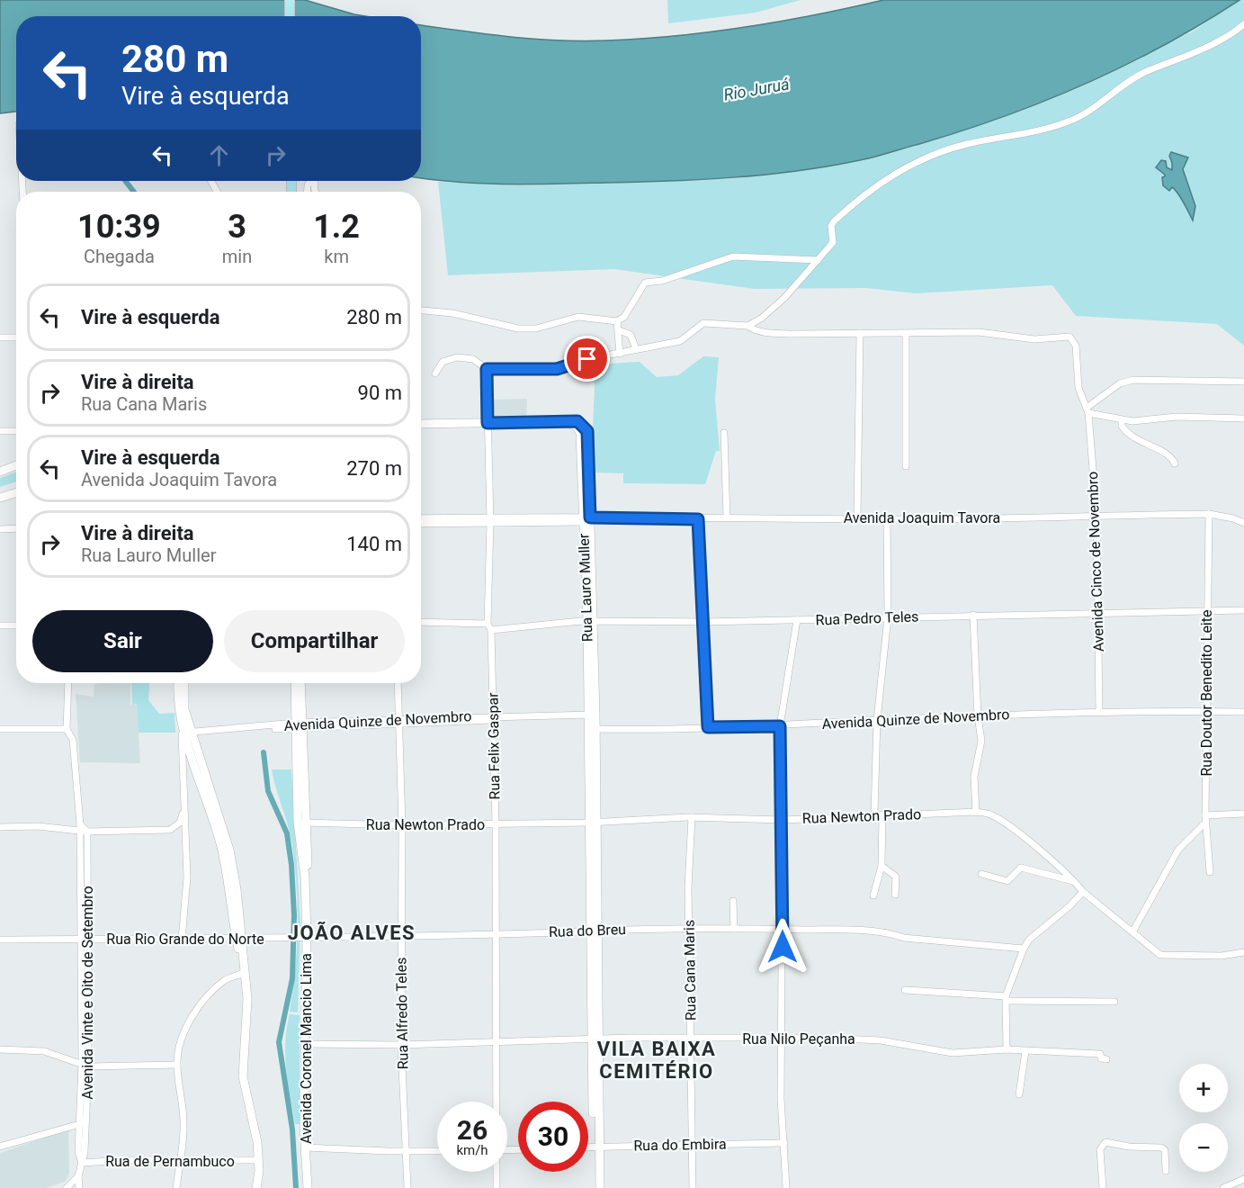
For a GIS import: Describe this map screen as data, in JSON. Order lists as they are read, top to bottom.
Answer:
{
  "streets": {
    "main road": ["Rua Lauro Muller", "Avenida Coronel Mancio Lima"],
    "street": [
      "Avenida Joaquim Tavora",
      "Avenida Cinco de Novembro",
      "Rua Pedro Teles",
      "Rua Doutor Benedito Leite",
      "Avenida Quinze de Novembro",
      "Rua Felix Gaspar",
      "Rua Newton Prado",
      "Rua do Breu",
      "Rua Rio Grande do Norte",
      "Rua Cana Maris",
      "Avenida Vinte e Oito de Setembro",
      "Rua Alfredo Teles",
      "Rua Nilo Peçanha",
      "Rua do Embira",
      "Rua de Pernambuco"
    ]
  },
  "crossings": [
    ["Avenida Joaquim Tavora", "Avenida Cinco de Novembro"],
    ["Avenida Joaquim Tavora", "Rua Lauro Muller"],
    ["Avenida Joaquim Tavora", "Rua Doutor Benedito Leite"],
    ["Avenida Joaquim Tavora", "Rua Felix Gaspar"],
    ["Avenida Cinco de Novembro", "Rua Pedro Teles"],
    ["Avenida Cinco de Novembro", "Avenida Quinze de Novembro"],
    ["Rua Lauro Muller", "Rua Pedro Teles"],
    ["Rua Lauro Muller", "Avenida Quinze de Novembro"],
    ["Rua Lauro Muller", "Rua Felix Gaspar"],
    ["Rua Lauro Muller", "Rua Newton Prado"],
    ["Rua Lauro Muller", "Rua do Breu"],
    ["Rua Lauro Muller", "Rua Nilo Peçanha"],
    ["Rua Lauro Muller", "Rua do Embira"],
    ["Rua Pedro Teles", "Rua Doutor Benedito Leite"],
    ["Rua Pedro Teles", "Rua Felix Gaspar"],
    ["Rua Doutor Benedito Leite", "Avenida Quinze de Novembro"],
    ["Avenida Quinze de Novembro", "Rua Felix Gaspar"],
    ["Avenida Quinze de Novembro", "Rua Alfredo Teles"],
    ["Avenida Quinze de Novembro", "Avenida Coronel Mancio Lima"],
    ["Rua Felix Gaspar", "Rua Newton Prado"],
    ["Rua Felix Gaspar", "Rua do Breu"],
    ["Rua Felix Gaspar", "Rua Nilo Peçanha"],
    ["Rua Newton Prado", "Rua Cana Maris"],
    ["Rua Newton Prado", "Rua Alfredo Teles"],
    ["Rua Newton Prado", "Avenida Coronel Mancio Lima"],
    ["Rua do Breu", "Rua Rio Grande do Norte"],
    ["Rua do Breu", "Rua Cana Maris"],
    ["Rua do Breu", "Rua Alfredo Teles"],
    ["Rua do Breu", "Avenida Coronel Mancio Lima"],
    ["Rua Rio Grande do Norte", "Avenida Vinte e Oito de Setembro"],
    ["Rua Rio Grande do Norte", "Avenida Coronel Mancio Lima"],
    ["Rua Cana Maris", "Rua Nilo Peçanha"],
    ["Rua Cana Maris", "Rua do Embira"],
    ["Avenida Vinte e Oito de Setembro", "Rua de Pernambuco"],
    ["Rua Alfredo Teles", "Rua Nilo Peçanha"],
    ["Rua Nilo Peçanha", "Avenida Coronel Mancio Lima"]
  ],
  "districts": ["JOÃO ALVES", "VILA BAIXA CEMITÉRIO"],
  "water": ["Rio Juruá"],
  "page": {
    "turn": ["280 m", "Vire à esquerda"],
    "eta": [
      "10:39",
      "Chegada",
      "3",
      "min",
      "1.2",
      "km"
    ],
    "list": [
      {
        "name": "Vire à esquerda",
        "value": "280 m"
      },
      {
        "name": "Vire à direita",
        "note": "Rua Cana Maris",
        "value": "90 m"
      },
      {
        "name": "Vire à esquerda",
        "note": "Avenida Joaquim Tavora",
        "value": "270 m"
      },
      {
        "name": "Vire à direita",
        "note": "Rua Lauro Muller",
        "value": "140 m"
      }
    ],
    "buttons": ["Sair", "Compartilhar"],
    "map_buttons": ["+", "−"],
    "speed": "26 km/h",
    "limit": "30"
  }
}
